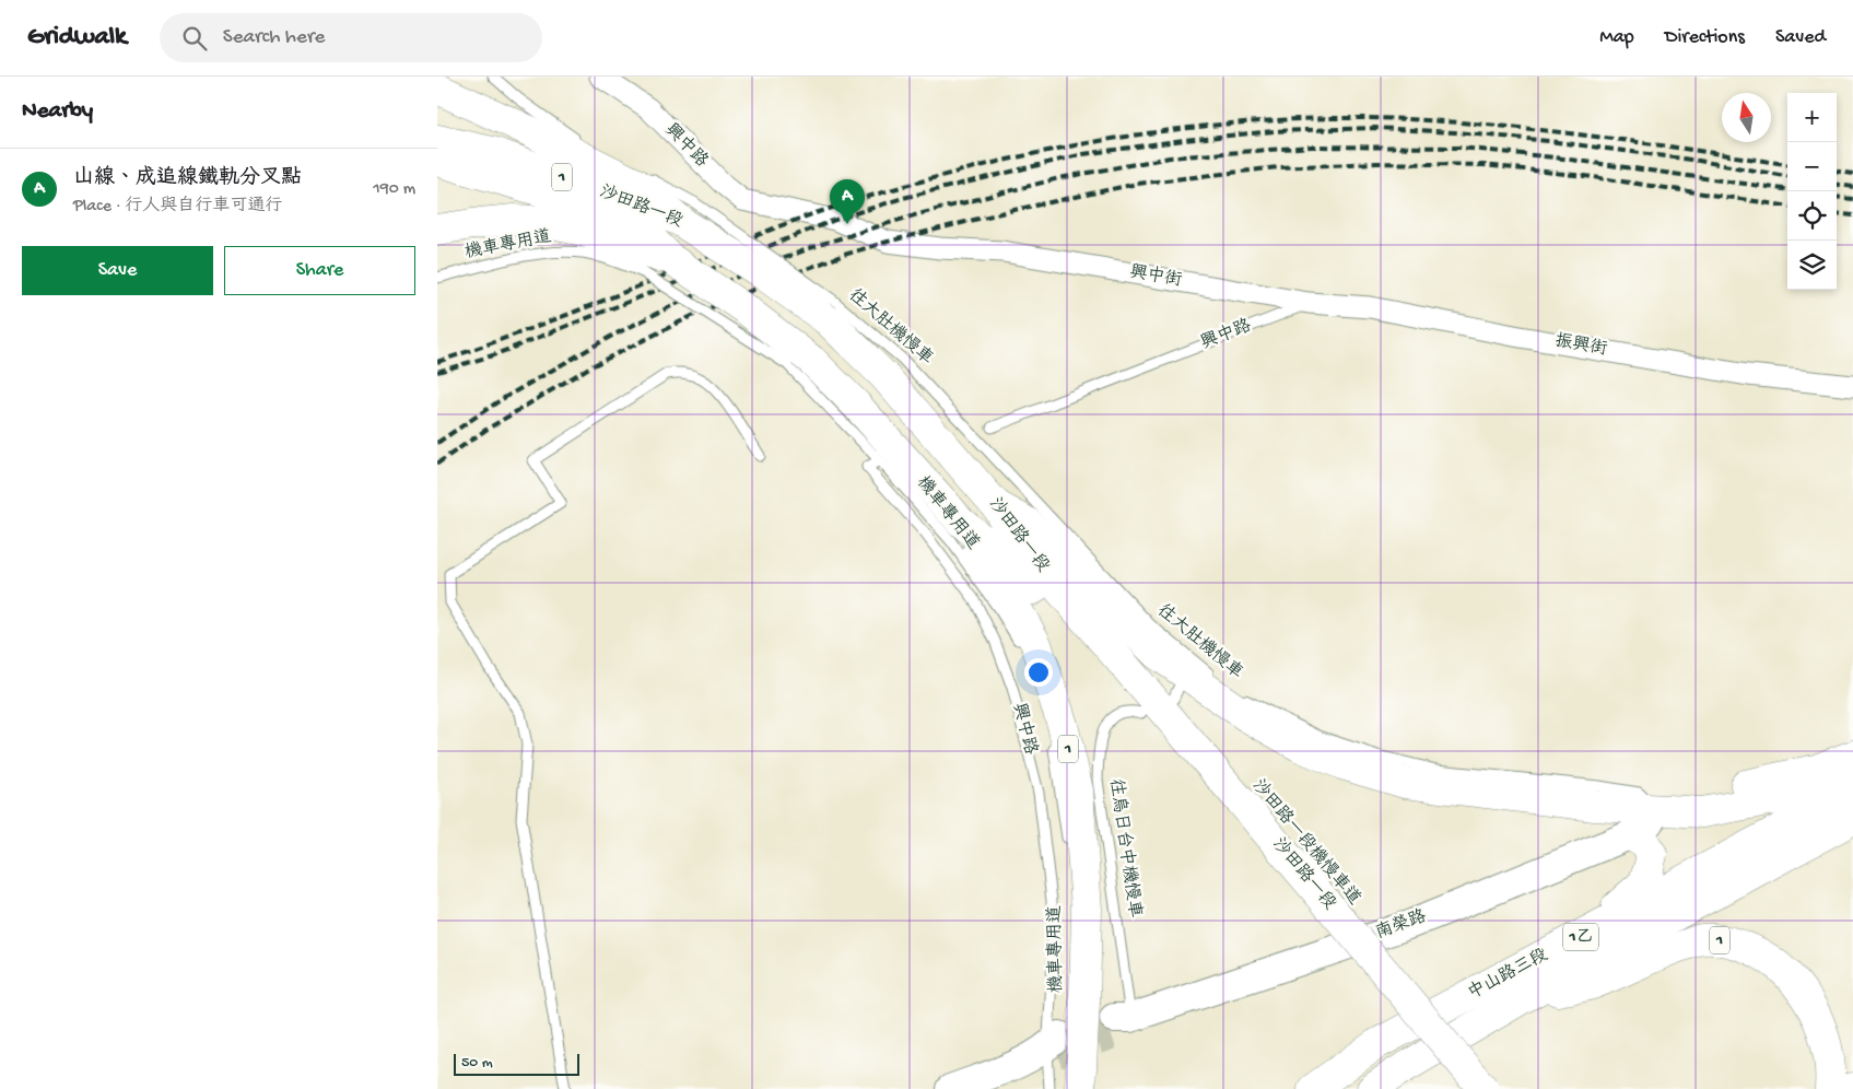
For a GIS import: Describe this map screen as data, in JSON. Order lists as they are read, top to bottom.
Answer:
{
  "streets": {
    "main road": [
      "1",
      "沙田路一段",
      "1乙",
      "中山路三段"
    ],
    "street": [
      "興中路",
      "興中街",
      "振興街",
      "南榮路"
    ],
    "lane": [
      "機車專用道",
      "往大肚機慢車",
      "沙田路一段機慢車道",
      "往烏日台中機慢車"
    ]
  },
  "crossings": [
    ["興中路", "興中街"],
    ["興中路", "振興街"],
    ["1", "中山路三段"],
    ["沙田路一段", "機車專用道"],
    ["沙田路一段", "往大肚機慢車"],
    ["沙田路一段", "沙田路一段機慢車道"],
    ["沙田路一段", "往烏日台中機慢車"],
    ["興中街", "振興街"],
    ["往大肚機慢車", "沙田路一段機慢車道"],
    ["往大肚機慢車", "南榮路"],
    ["往烏日台中機慢車", "南榮路"]
  ],
  "scale_bar": "50 m",
  "north": "top",
  "page": {
    "header": "Gridwalk",
    "search": "Search here",
    "nav": ["Map", "Directions", "Saved"],
    "heading": "Nearby",
    "map_buttons": ["+", "−"],
    "list": [
      {
        "mark": "A",
        "name": "山線、成追線鐵軌分叉點",
        "note": "Place · 行人與自行車可通行",
        "value": "190 m"
      }
    ],
    "pins": "A",
    "buttons": ["Save", "Share"],
    "scale": "50 m"
  }
}
